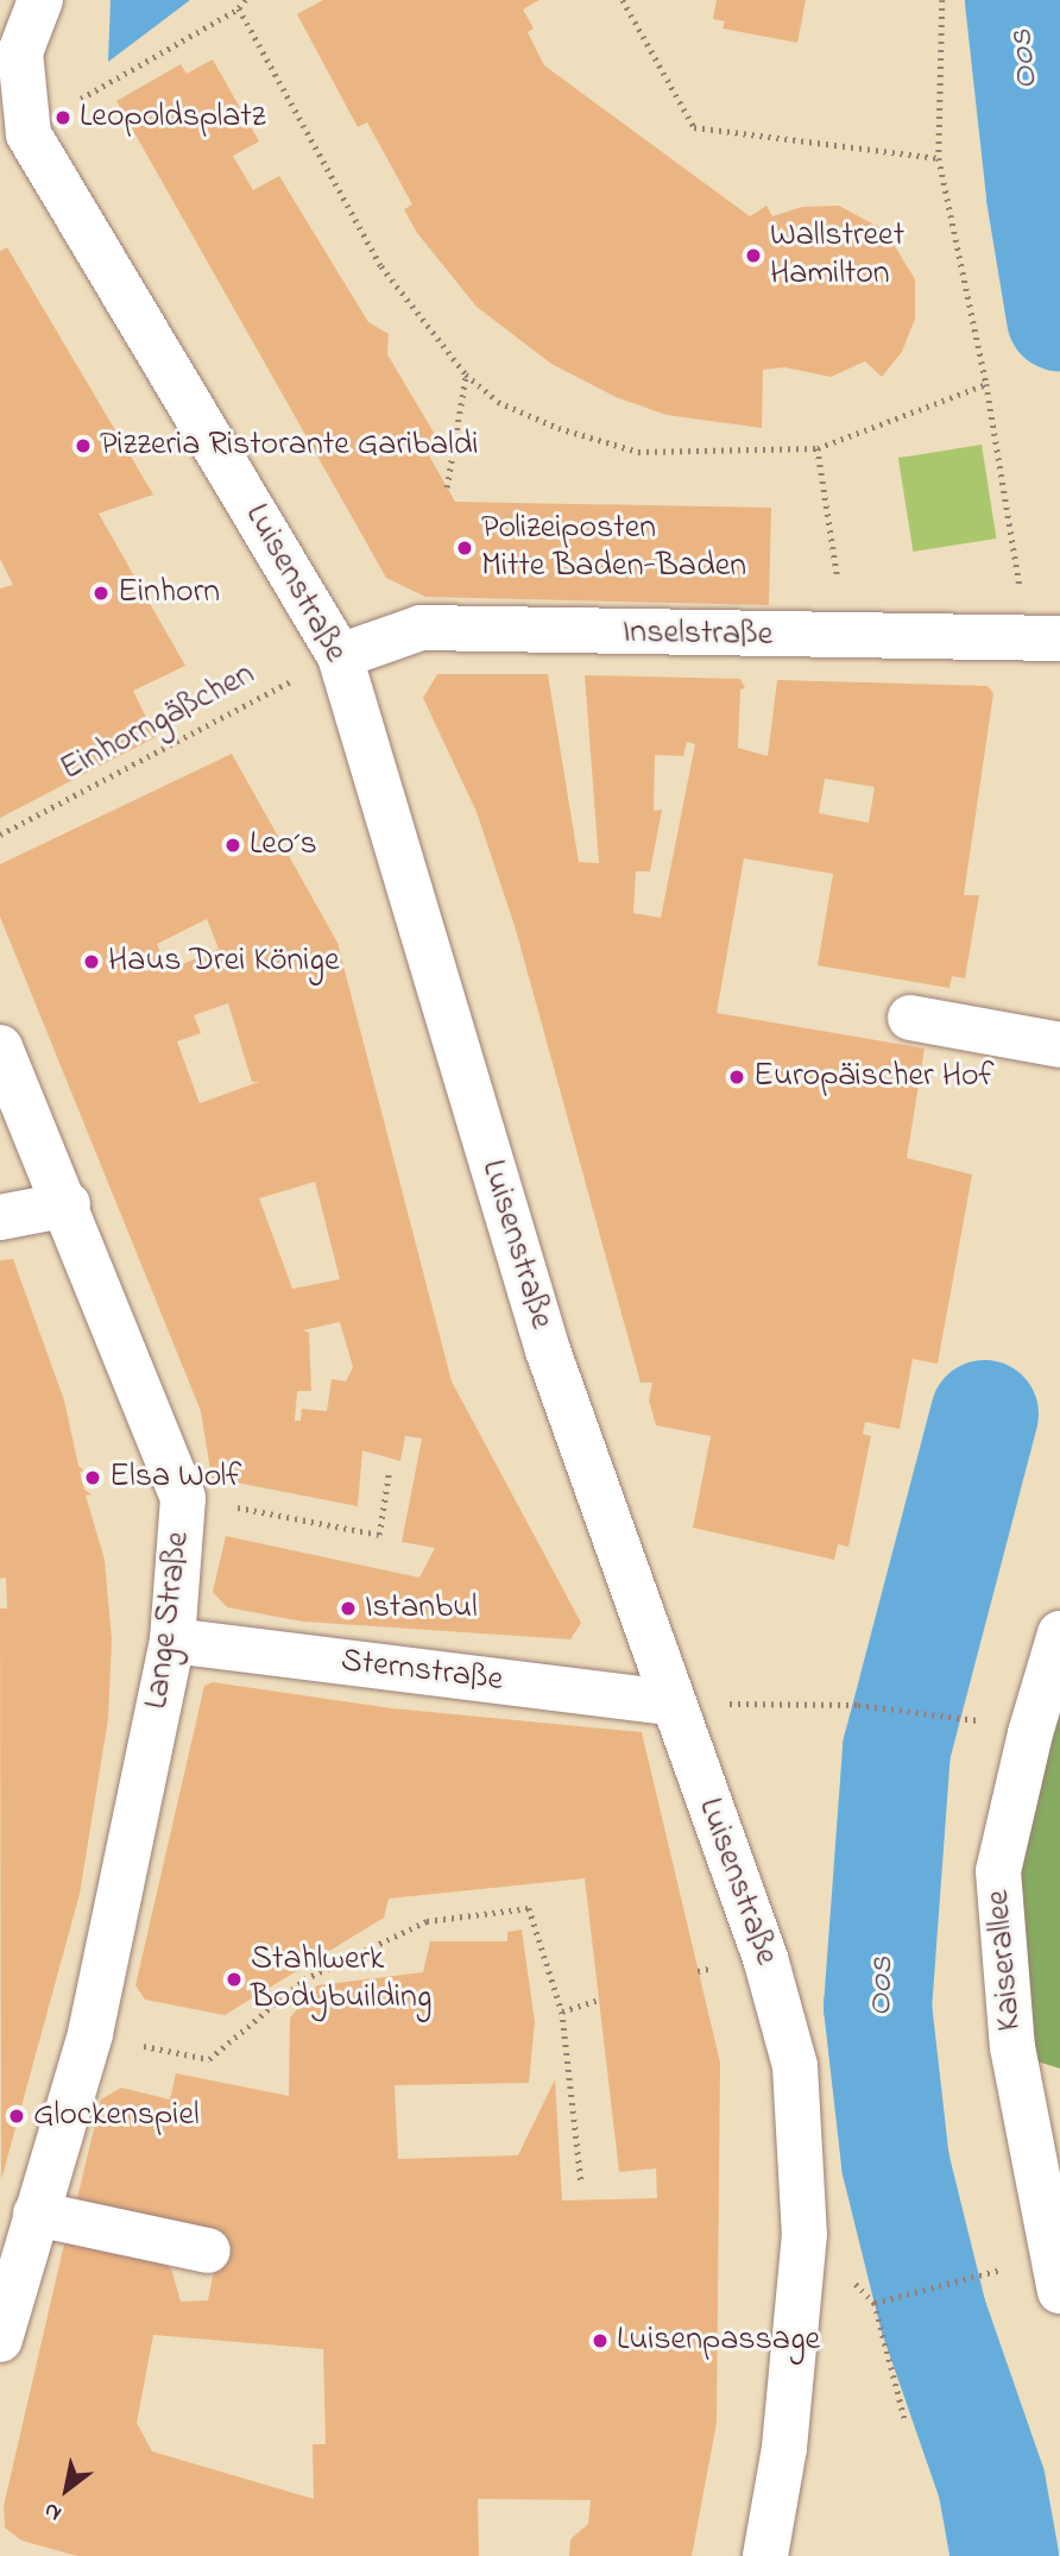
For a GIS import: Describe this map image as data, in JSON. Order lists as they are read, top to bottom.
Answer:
{
  "streets": {
    "street": [
      "Luisenstraße",
      "Inselstraße",
      "Lange Straße",
      "Sternstraße",
      "Kaiserallee"
    ],
    "path": ["Einhorngäßchen"]
  },
  "crossings": [
    ["Luisenstraße", "Inselstraße"],
    ["Luisenstraße", "Einhorngäßchen"],
    ["Luisenstraße", "Sternstraße"],
    ["Inselstraße", "Einhorngäßchen"],
    ["Lange Straße", "Sternstraße"]
  ],
  "water": ["Oos"],
  "places": [
    "Leopoldsplatz",
    "Wallstreet Hamilton",
    "Pizzeria Ristorante Garibaldi",
    "Polizeiposten Mitte Baden-Baden",
    "Einhorn",
    "Leo´s",
    "Haus Drei Könige",
    "Europäischer Hof",
    "Elsa Wolf",
    "Istanbul",
    "Stahlwerk Bodybuilding",
    "Glockenspiel",
    "Luisenpassage"
  ],
  "north": "bottom left"
}
